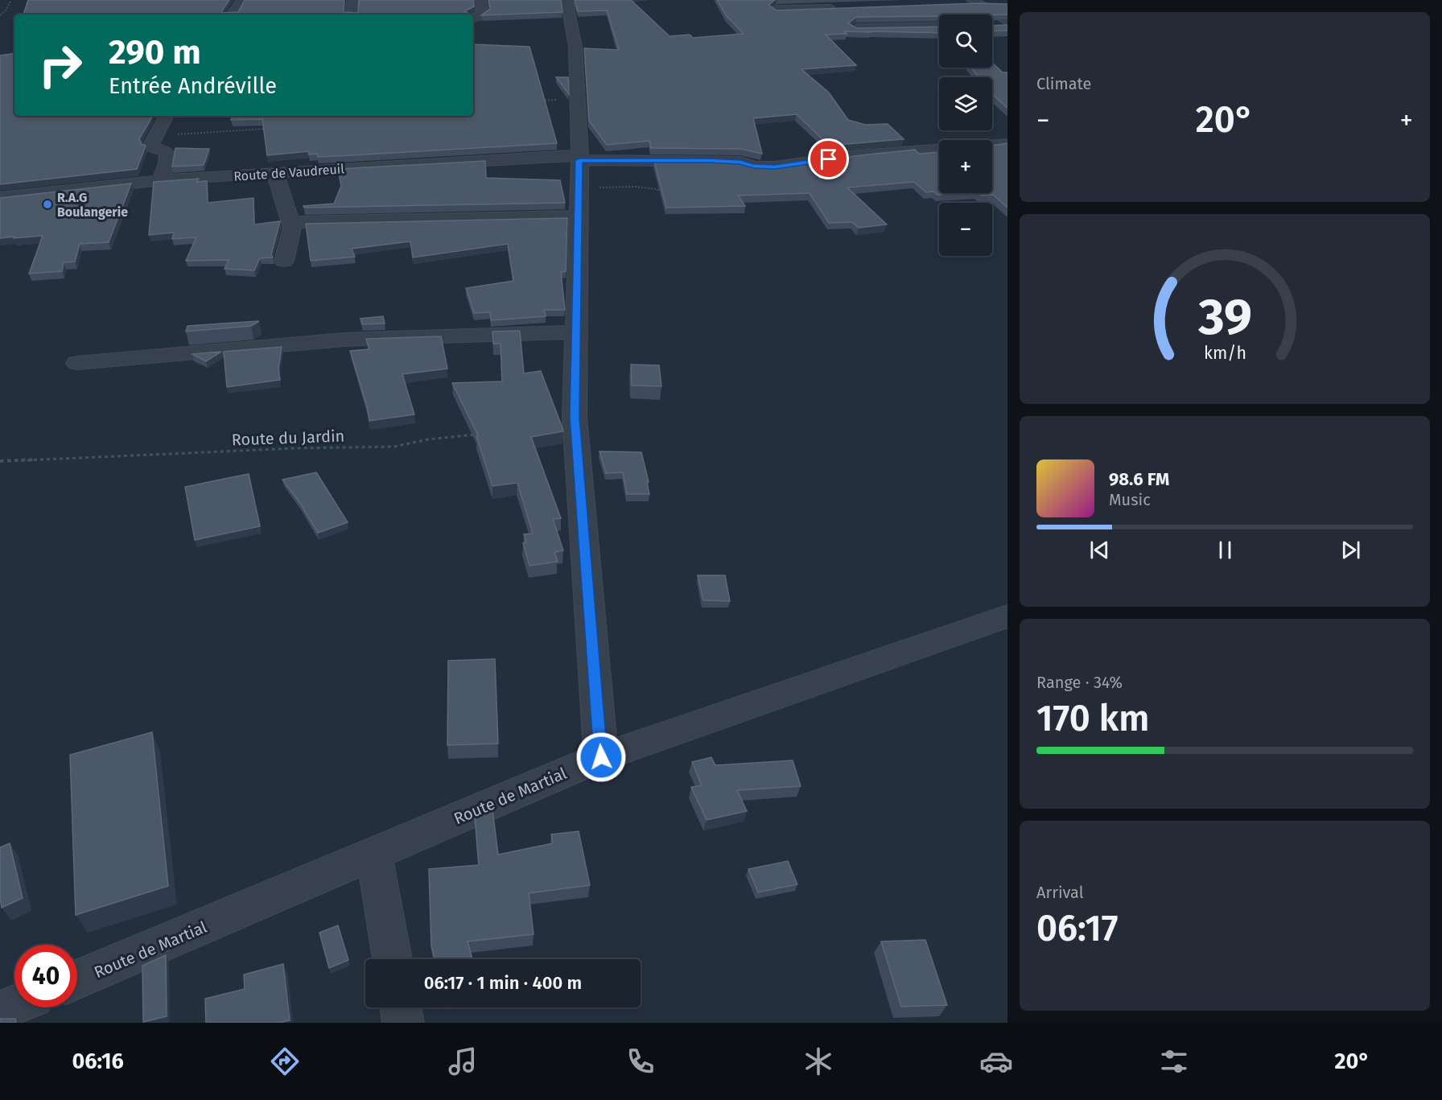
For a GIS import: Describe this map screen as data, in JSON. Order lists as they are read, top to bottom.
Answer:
{
  "streets": {
    "street": ["Route de Vaudreuil", "Route de Martial"],
    "path": ["Route du Jardin"]
  },
  "places": ["R.A.G Boulangerie"],
  "page": {
    "tile": [
      "Climate",
      ["Range · 34%", "170 km"],
      ["Arrival", "06:17"]
    ],
    "map_buttons": ["+", "−"],
    "turn": ["290 m", "Entrée Andréville"],
    "heat": ["−", "20°", "+"],
    "song": ["98.6 FM", "Music"],
    "limit": "40",
    "trip": "06:17 · 1 min · 400 m",
    "tabs": ["06:16", "20°"],
    "gauge": ["39", "km/h"]
  }
}
